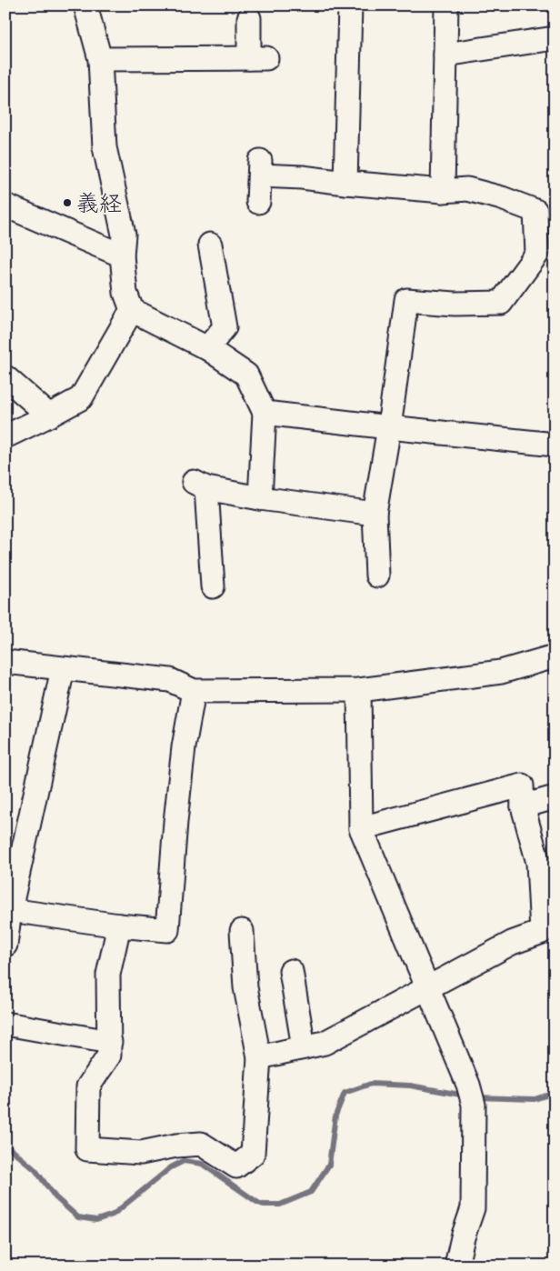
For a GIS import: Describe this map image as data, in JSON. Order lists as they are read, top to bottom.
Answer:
{
  "places": ["義経"]
}
